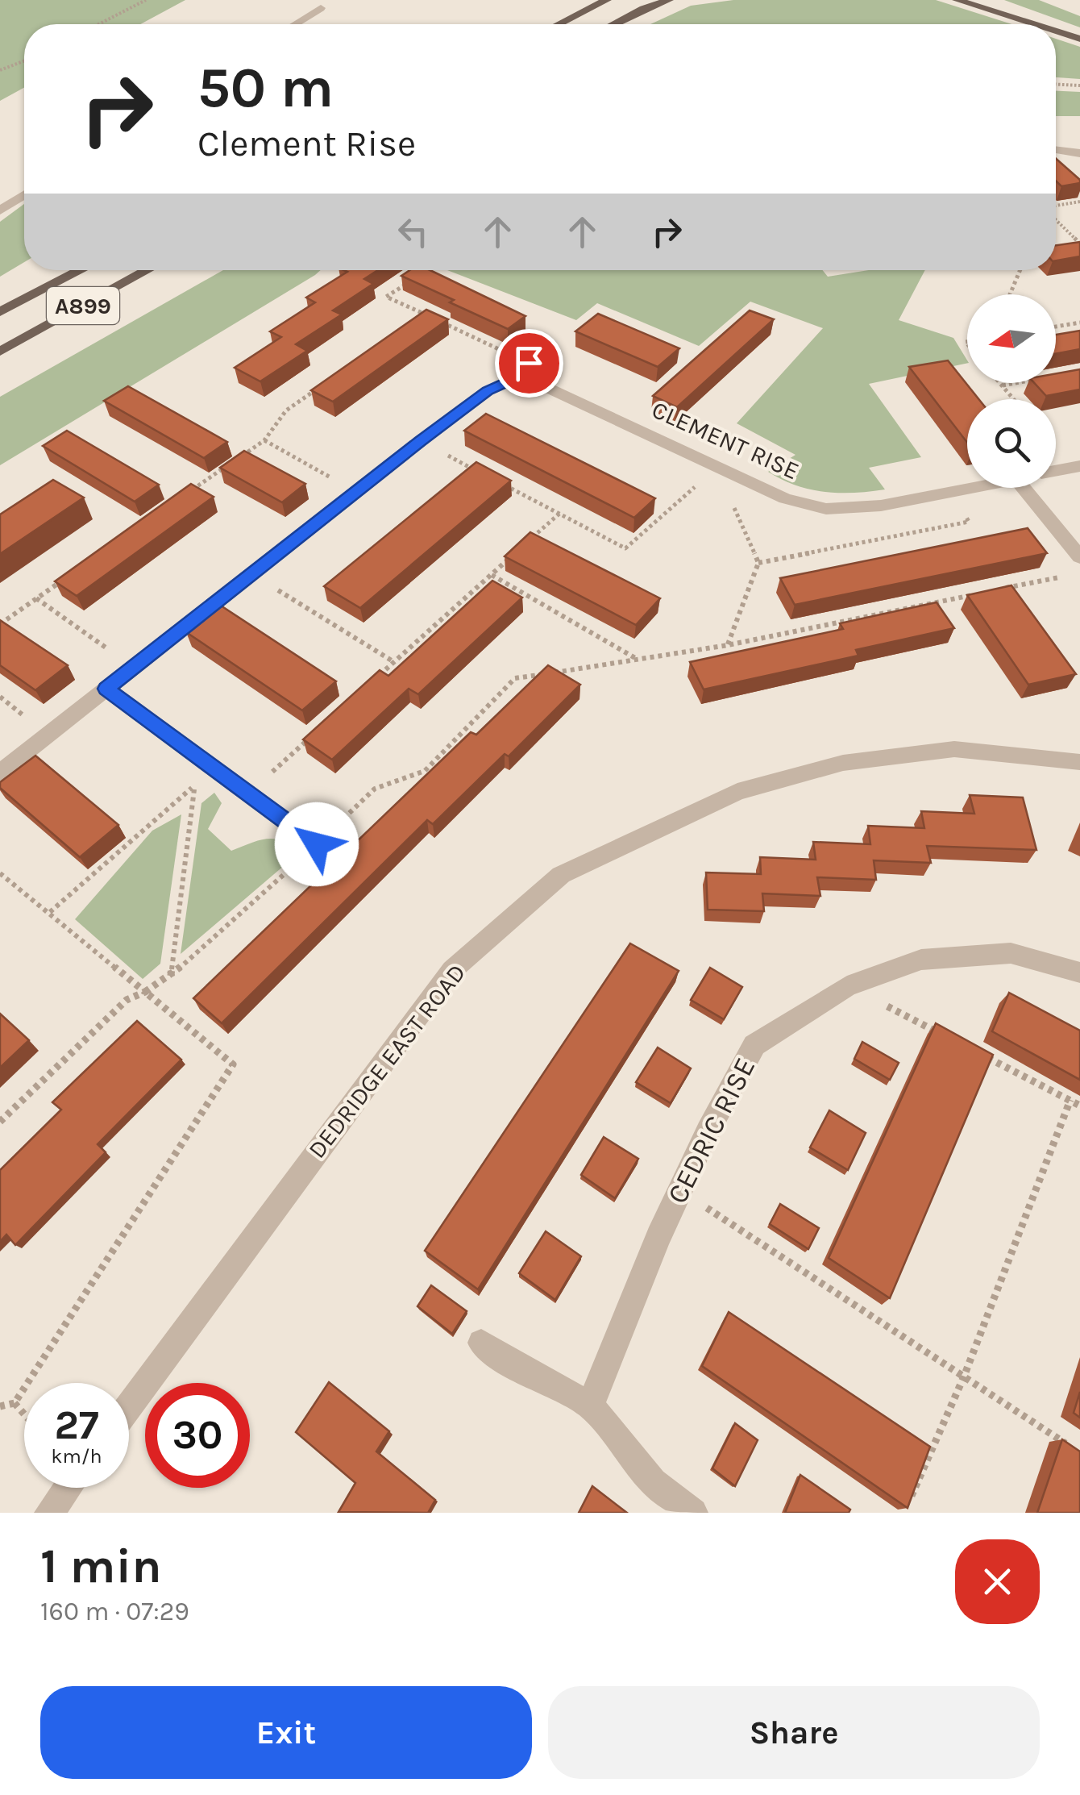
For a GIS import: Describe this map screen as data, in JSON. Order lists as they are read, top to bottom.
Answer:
{
  "streets": {
    "main road": ["A899"],
    "street": ["CLEMENT RISE", "DEDRIDGE EAST ROAD", "CEDRIC RISE"]
  },
  "north": "left",
  "page": {
    "turn": ["50 m", "Clement Rise"],
    "speed": "27 km/h",
    "limit": "30",
    "heading": ["1 min", "160 m · 07:29"],
    "buttons": ["Exit", "Share"]
  }
}
